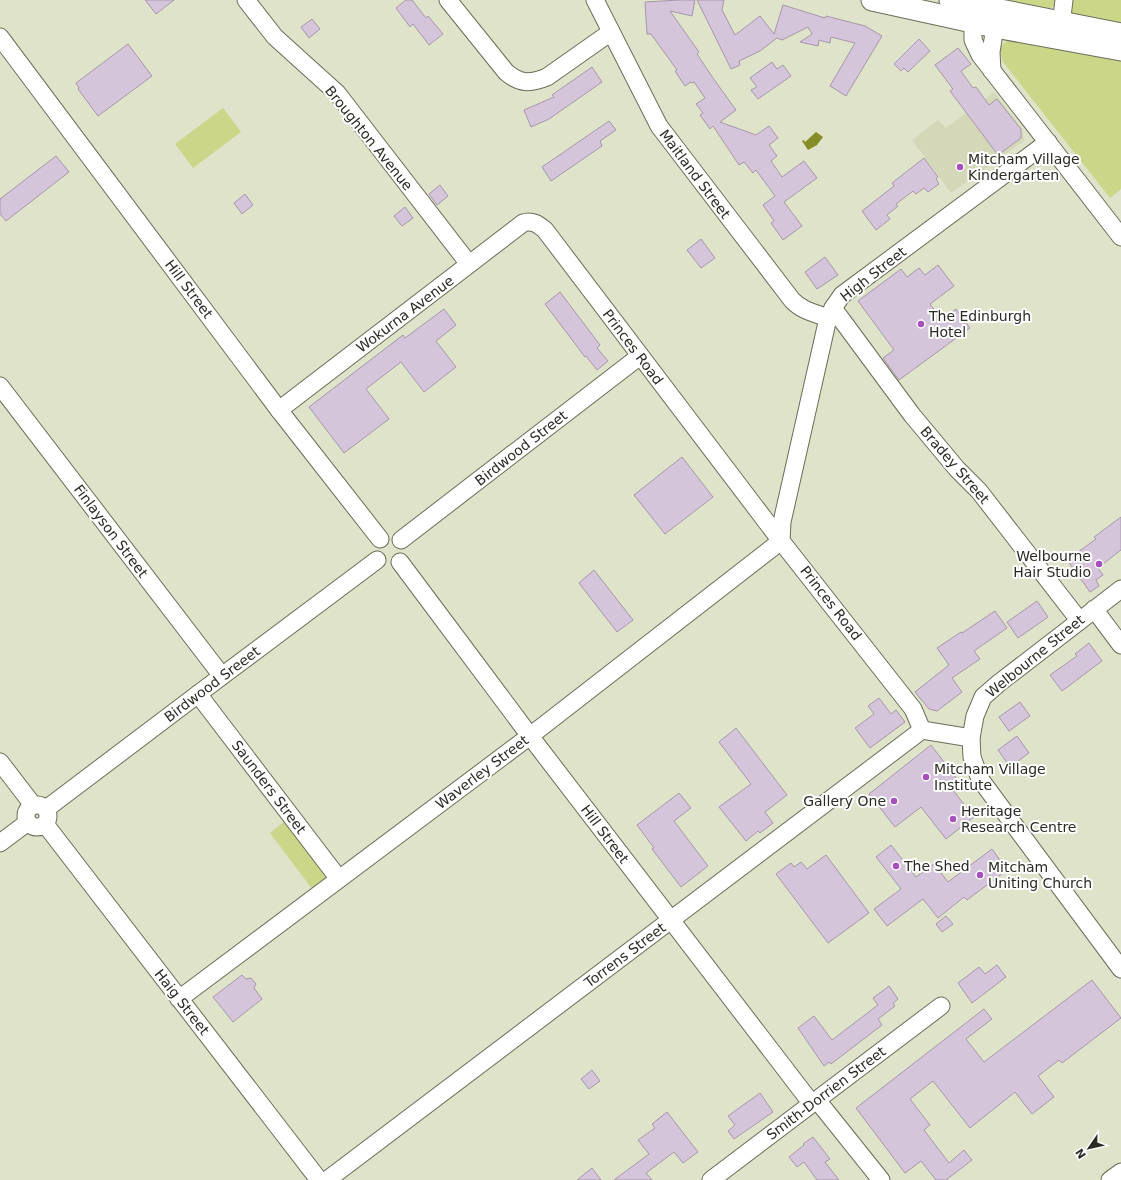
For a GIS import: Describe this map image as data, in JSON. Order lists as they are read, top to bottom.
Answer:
{
  "streets": {
    "street": [
      "Broughton Avenue",
      "Maitland Street",
      "High Street",
      "Hill Street",
      "Wokurna Avenue",
      "Princes Road",
      "Birdwood Street",
      "Bradey Street",
      "Finlayson Street",
      "Welbourne Street",
      "Birdwood Sreeet",
      "Waverley Street",
      "Saunders Street",
      "Torrens Street",
      "Haig Street",
      "Smith-Dorrien Street"
    ]
  },
  "crossings": [
    ["Broughton Avenue", "Wokurna Avenue"],
    ["Maitland Street", "High Street"],
    ["Maitland Street", "Bradey Street"],
    ["High Street", "Princes Road"],
    ["High Street", "Bradey Street"],
    ["High Street", "Waverley Street"],
    ["Hill Street", "Wokurna Avenue"],
    ["Hill Street", "Birdwood Street"],
    ["Hill Street", "Birdwood Sreeet"],
    ["Hill Street", "Waverley Street"],
    ["Hill Street", "Torrens Street"],
    ["Hill Street", "Smith-Dorrien Street"],
    ["Wokurna Avenue", "Princes Road"],
    ["Princes Road", "Birdwood Street"],
    ["Princes Road", "Waverley Street"],
    ["Princes Road", "Torrens Street"],
    ["Birdwood Street", "Birdwood Sreeet"],
    ["Bradey Street", "Welbourne Street"],
    ["Finlayson Street", "Birdwood Sreeet"],
    ["Birdwood Sreeet", "Saunders Street"],
    ["Birdwood Sreeet", "Haig Street"],
    ["Waverley Street", "Saunders Street"],
    ["Waverley Street", "Haig Street"]
  ],
  "places": [
    "Mitcham Village Kindergarten",
    "The Edinburgh Hotel",
    "Welbourne Hair Studio",
    "Mitcham Village Institute",
    "Gallery One",
    "Heritage Research Centre",
    "The Shed",
    "Mitcham Uniting Church"
  ],
  "north": "bottom left"
}
